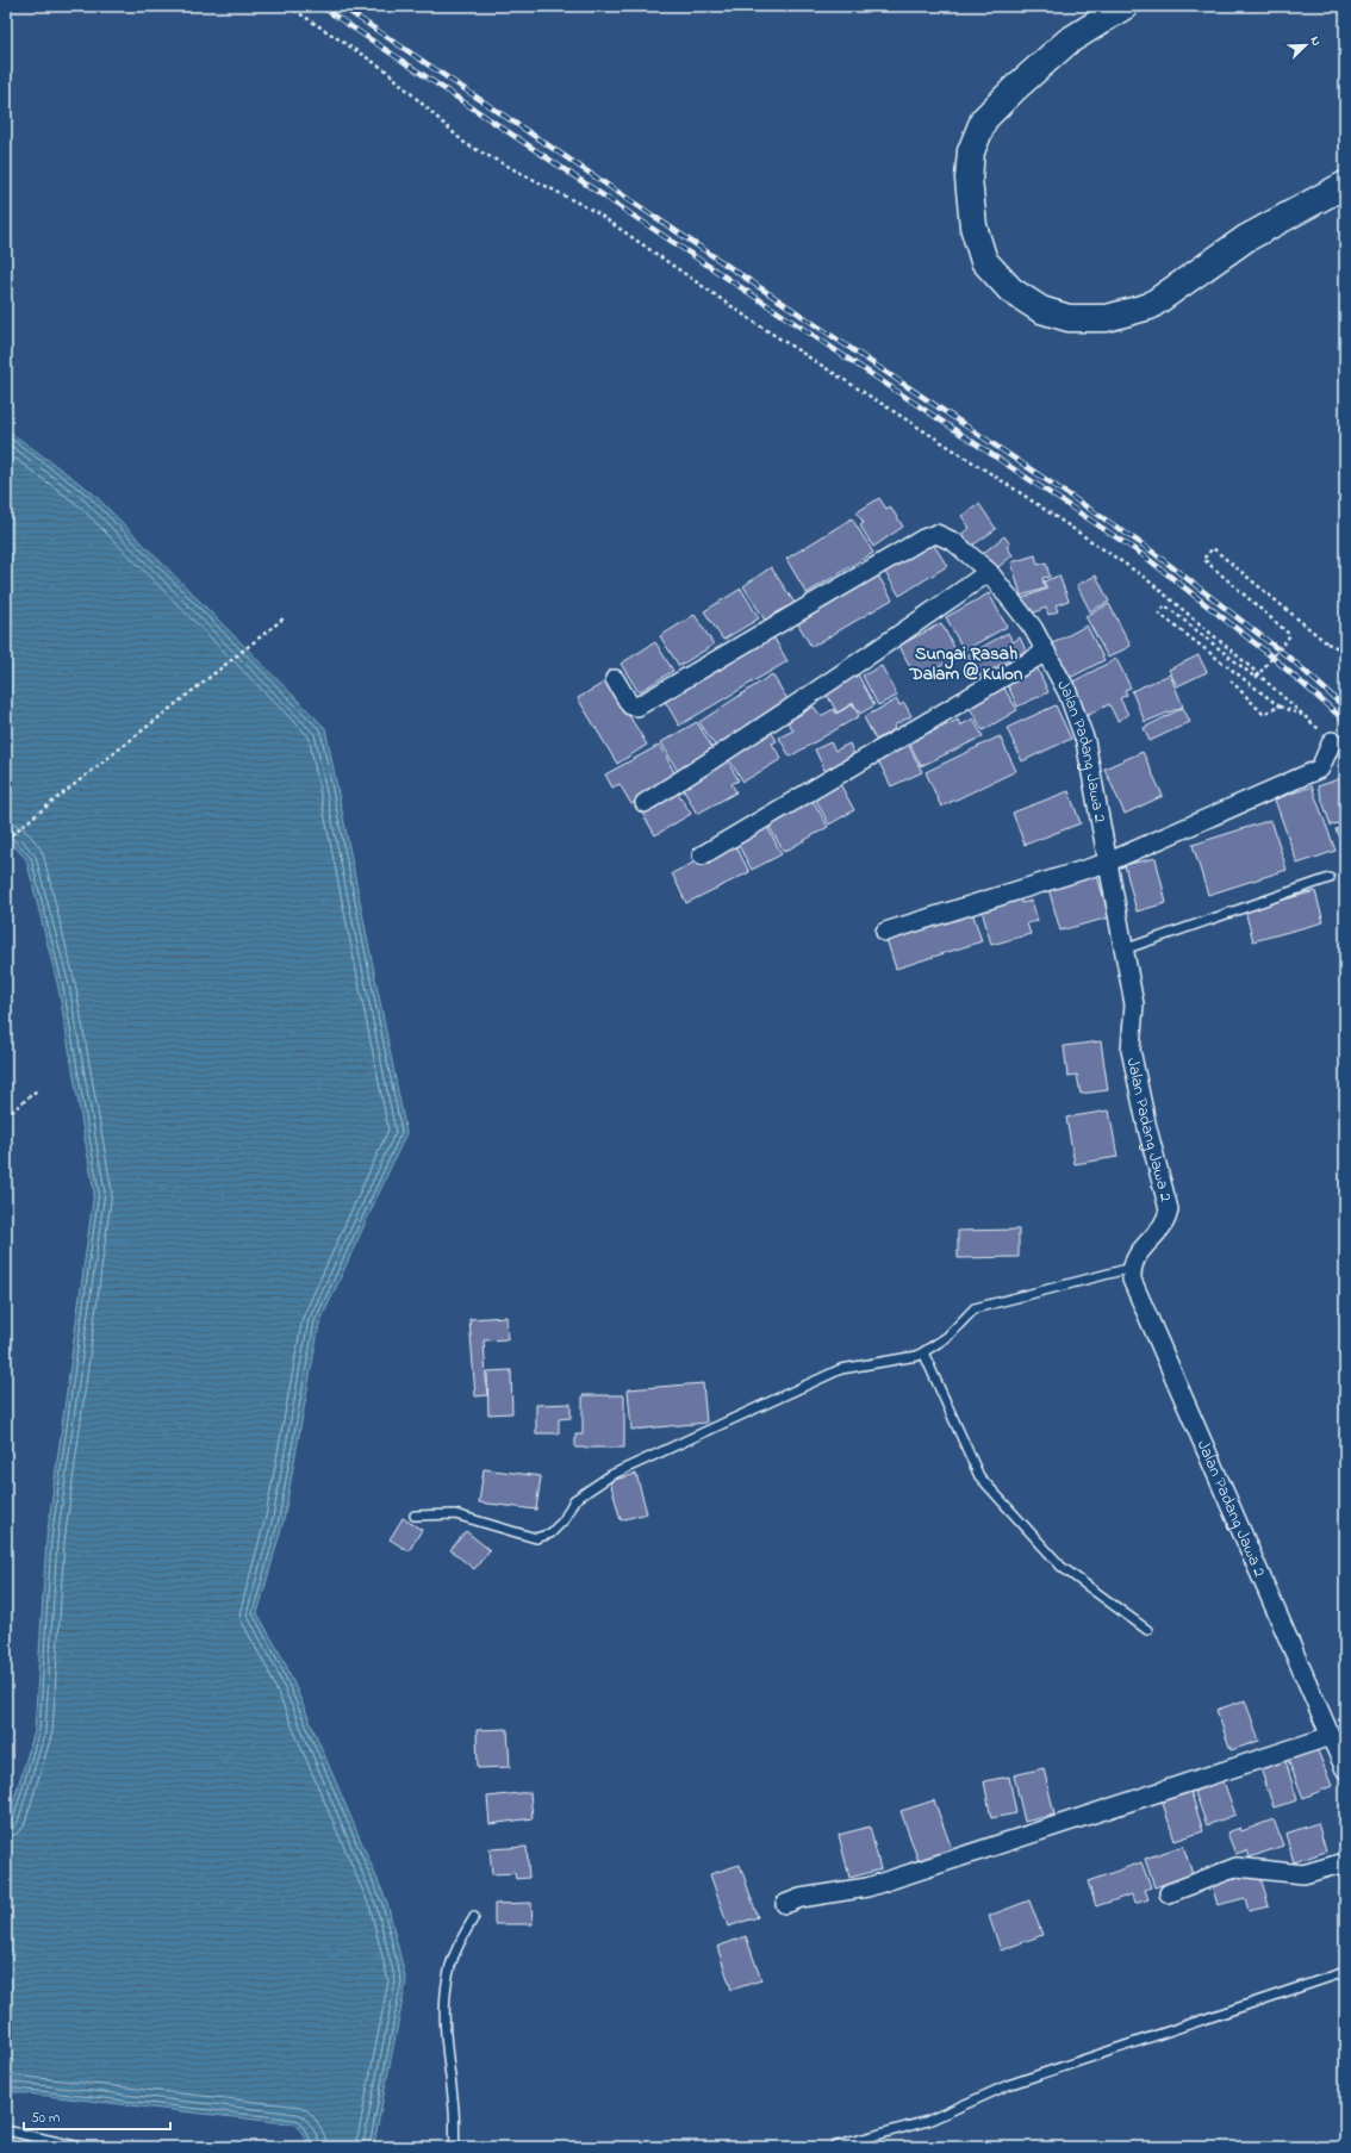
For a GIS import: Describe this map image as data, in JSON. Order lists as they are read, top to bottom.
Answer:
{
  "streets": {
    "street": ["Jalan Padang Jawa 2"]
  },
  "districts": ["Sungai Rasah Dalam @ Kulon"],
  "scale_bar": "50 m",
  "north": "top right"
}
